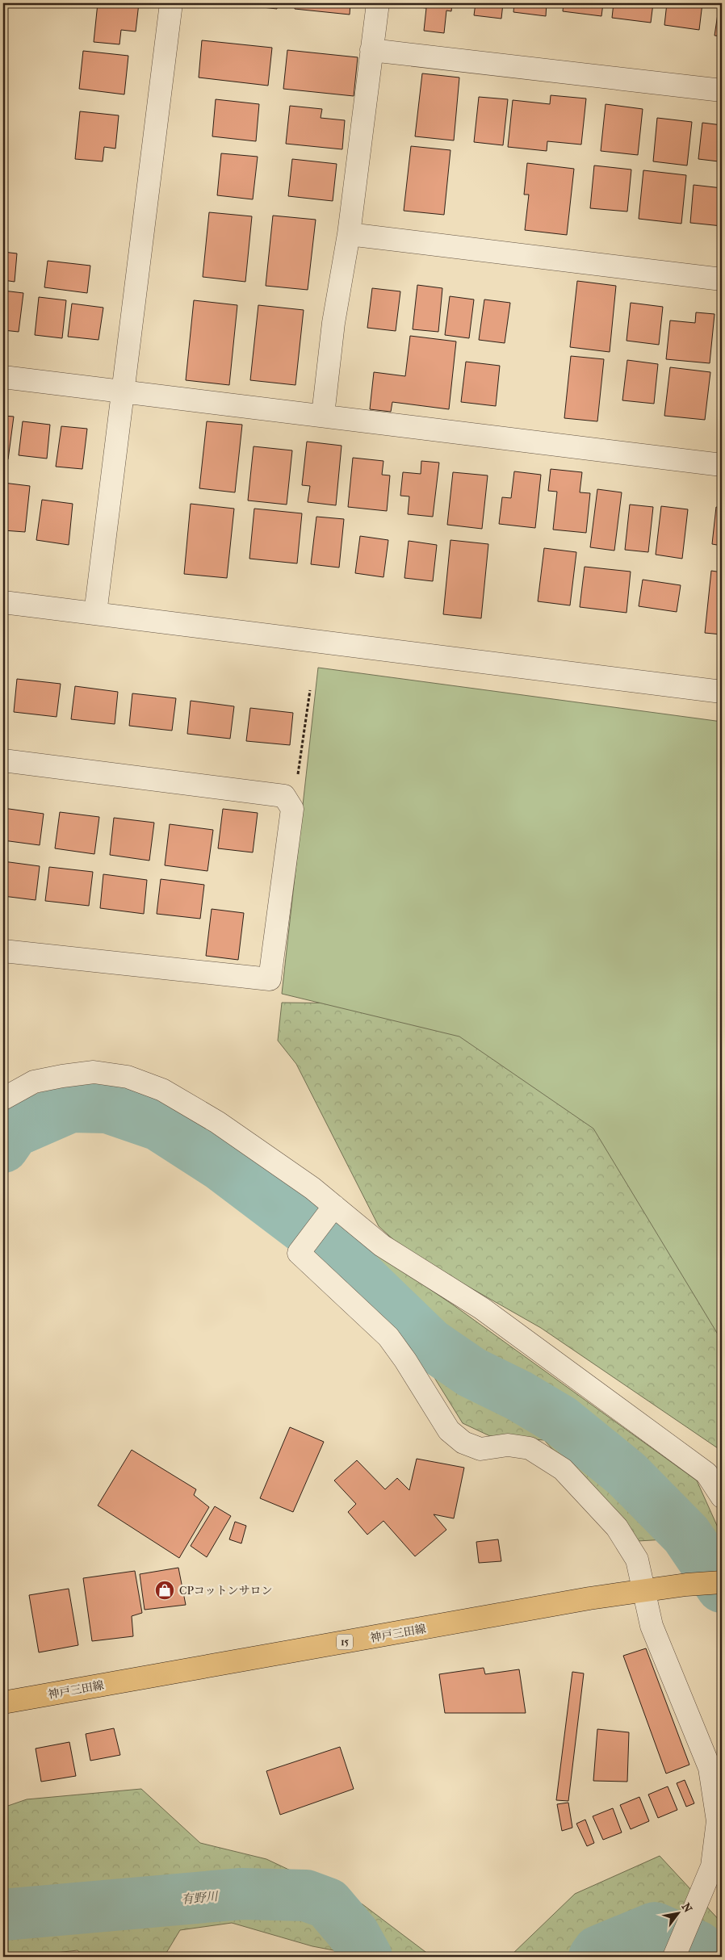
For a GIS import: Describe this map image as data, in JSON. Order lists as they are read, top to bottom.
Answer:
{
  "streets": {
    "main road": ["神戸三田線", "15"]
  },
  "water": ["有野川"],
  "places": {
    "shop": ["CPコットンサロン"]
  },
  "north": "top right"
}
